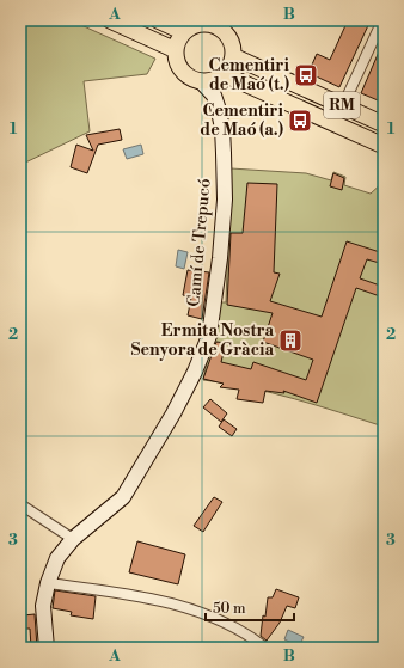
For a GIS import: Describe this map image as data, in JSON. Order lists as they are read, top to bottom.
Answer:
{
  "streets": {
    "main road": ["RM"],
    "street": ["Camí de Trepucó"]
  },
  "crossings": [
    ["RM", "Camí de Trepucó"]
  ],
  "places": {
    "bus stop": ["Cementiri de Maó (t.)", "Cementiri de Maó (a.)"],
    "building": ["Ermita Nostra Senyora de Gràcia"]
  },
  "scale_bar": "50 m",
  "grid": {
    "columns": ["A", "B"],
    "rows": ["1", "2", "3"]
  }
}
